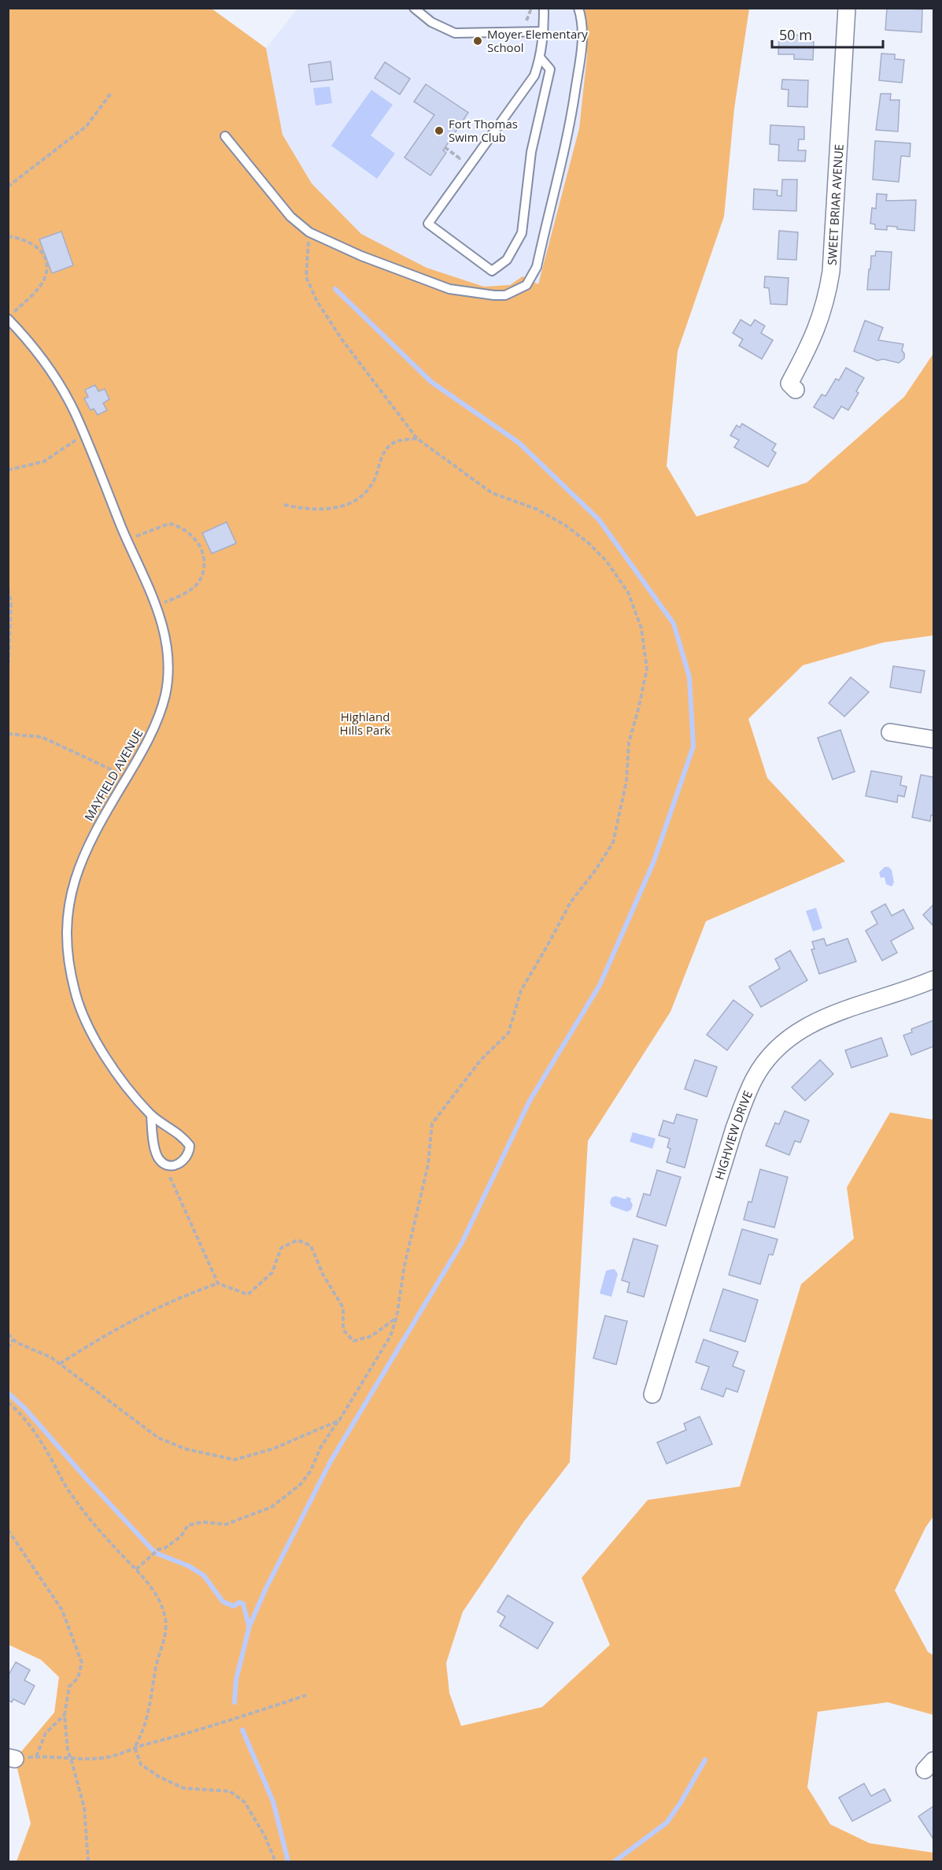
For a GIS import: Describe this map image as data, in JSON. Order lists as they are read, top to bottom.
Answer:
{
  "streets": {
    "street": ["SWEET BRIAR AVENUE", "HIGHVIEW DRIVE"],
    "lane": ["MAYFIELD AVENUE"]
  },
  "parks": ["Highland Hills Park"],
  "places": ["Moyer Elementary School", "Fort Thomas Swim Club"],
  "scale_bar": "50 m"
}
